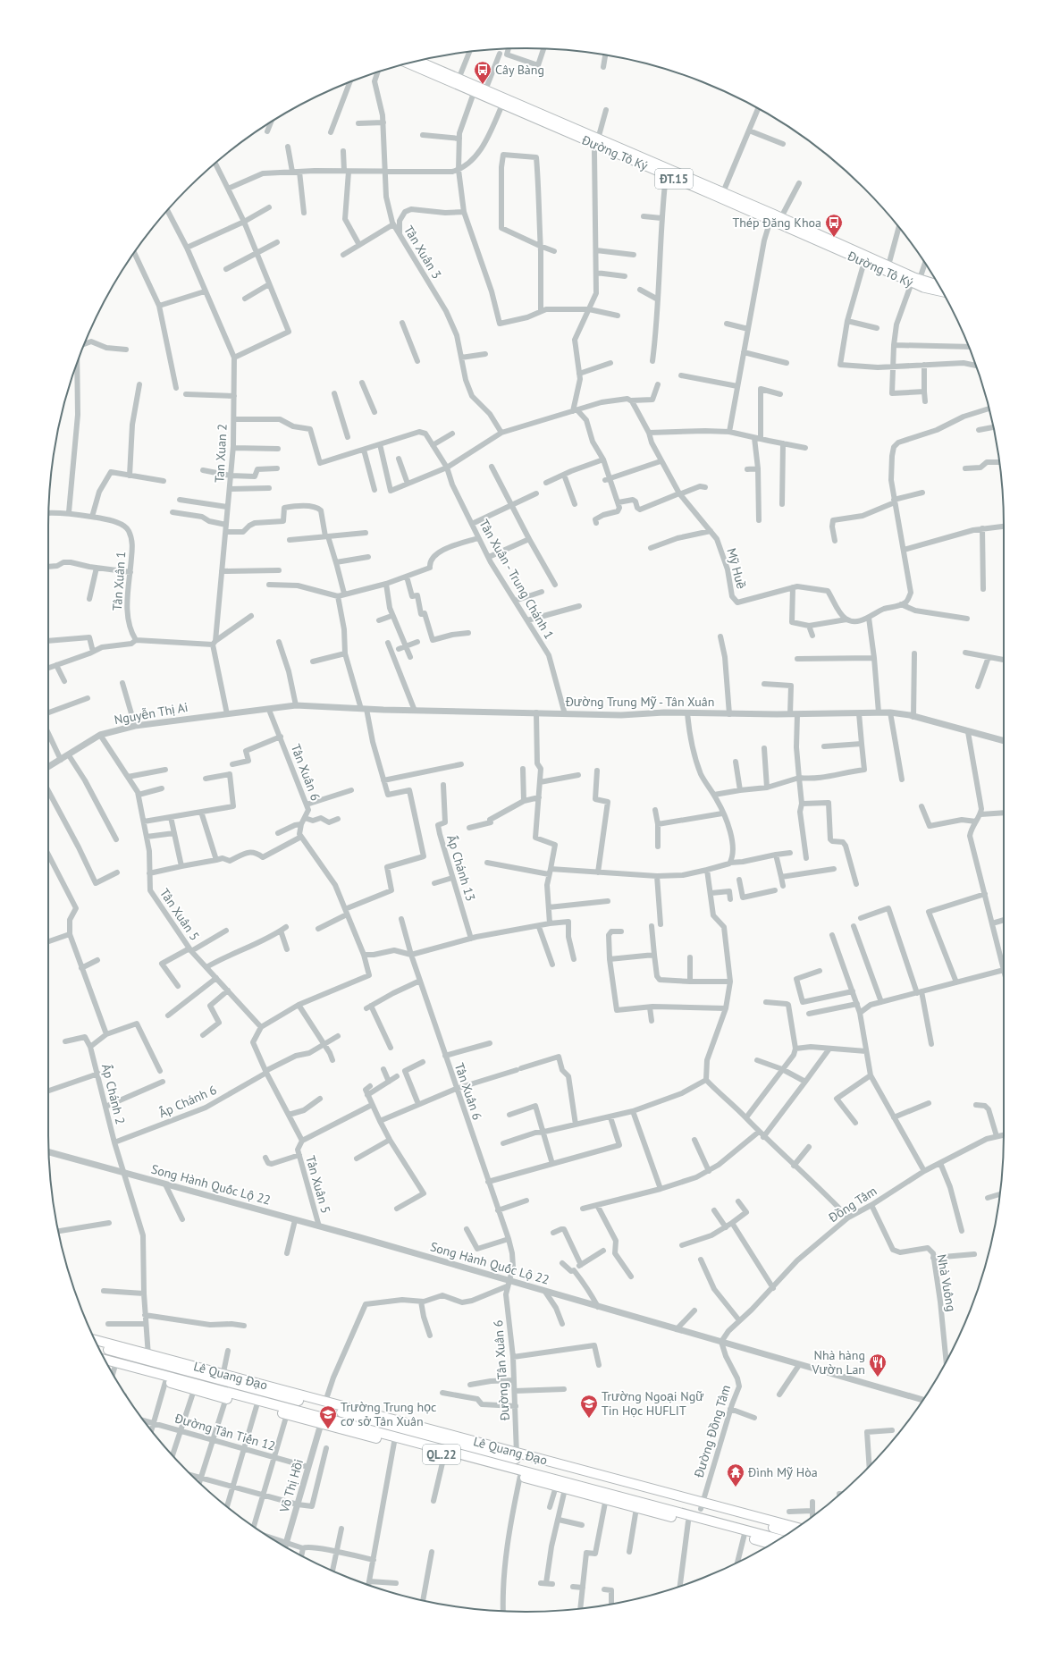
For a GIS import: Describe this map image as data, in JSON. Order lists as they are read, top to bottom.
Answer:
{
  "streets": {
    "highway": ["Lê Quang Đạo", "QL.22"],
    "main road": ["Đường Tô Ký", "ĐT.15"],
    "street": [
      "Tân Xuân 3",
      "Tan Xuan 2",
      "Mỹ Huề",
      "Tân Xuân - Trung Chánh 1",
      "Tân Xuân 1",
      "Đường Trung Mỹ - Tân Xuân",
      "Nguyễn Thị Ai",
      "Tân Xuân 6",
      "Ấp Chánh 13",
      "Tân Xuân 5",
      "Ấp Chánh 2",
      "Ấp Chánh 6",
      "Song Hành Quốc Lộ 22",
      "Đồng Tâm",
      "Nhà Vuông",
      "Đường Tân Xuân 6",
      "Đường Đồng Tâm",
      "Đường Tân Tiến 12",
      "Võ Thị Hồi"
    ]
  },
  "crossings": [
    ["Tan Xuan 2", "Nguyễn Thị Ai"],
    ["Tân Xuân - Trung Chánh 1", "Đường Trung Mỹ - Tân Xuân"],
    ["Đường Trung Mỹ - Tân Xuân", "Nguyễn Thị Ai"],
    ["Đường Trung Mỹ - Tân Xuân", "Tân Xuân 6"],
    ["Nguyễn Thị Ai", "Tân Xuân 6"],
    ["Nguyễn Thị Ai", "Tân Xuân 5"],
    ["Tân Xuân 6", "Song Hành Quốc Lộ 22"],
    ["Tân Xuân 6", "Đường Tân Xuân 6"],
    ["Tân Xuân 5", "Ấp Chánh 6"],
    ["Tân Xuân 5", "Song Hành Quốc Lộ 22"],
    ["Ấp Chánh 2", "Ấp Chánh 6"],
    ["Ấp Chánh 2", "Song Hành Quốc Lộ 22"],
    ["Ấp Chánh 2", "Lê Quang Đạo"],
    ["Song Hành Quốc Lộ 22", "Đồng Tâm"],
    ["Song Hành Quốc Lộ 22", "Đường Tân Xuân 6"],
    ["Song Hành Quốc Lộ 22", "Đường Đồng Tâm"],
    ["Đồng Tâm", "Nhà Vuông"],
    ["Đồng Tâm", "Đường Đồng Tâm"],
    ["Đường Tân Xuân 6", "Lê Quang Đạo"],
    ["Lê Quang Đạo", "Đường Đồng Tâm"],
    ["Lê Quang Đạo", "Võ Thị Hồi"],
    ["Đường Tân Tiến 12", "Võ Thị Hồi"]
  ],
  "places": {
    "bus stop": ["Cây Bàng", "Thép Đăng Khoa"],
    "restaurant": ["Nhà hàng Vườn Lan"],
    "school or university": ["Trường Ngoại Ngữ Tin Học HUFLIT", "Trường Trung học cơ sở Tân Xuân"],
    "temple": ["Đình Mỹ Hòa"]
  }
}
